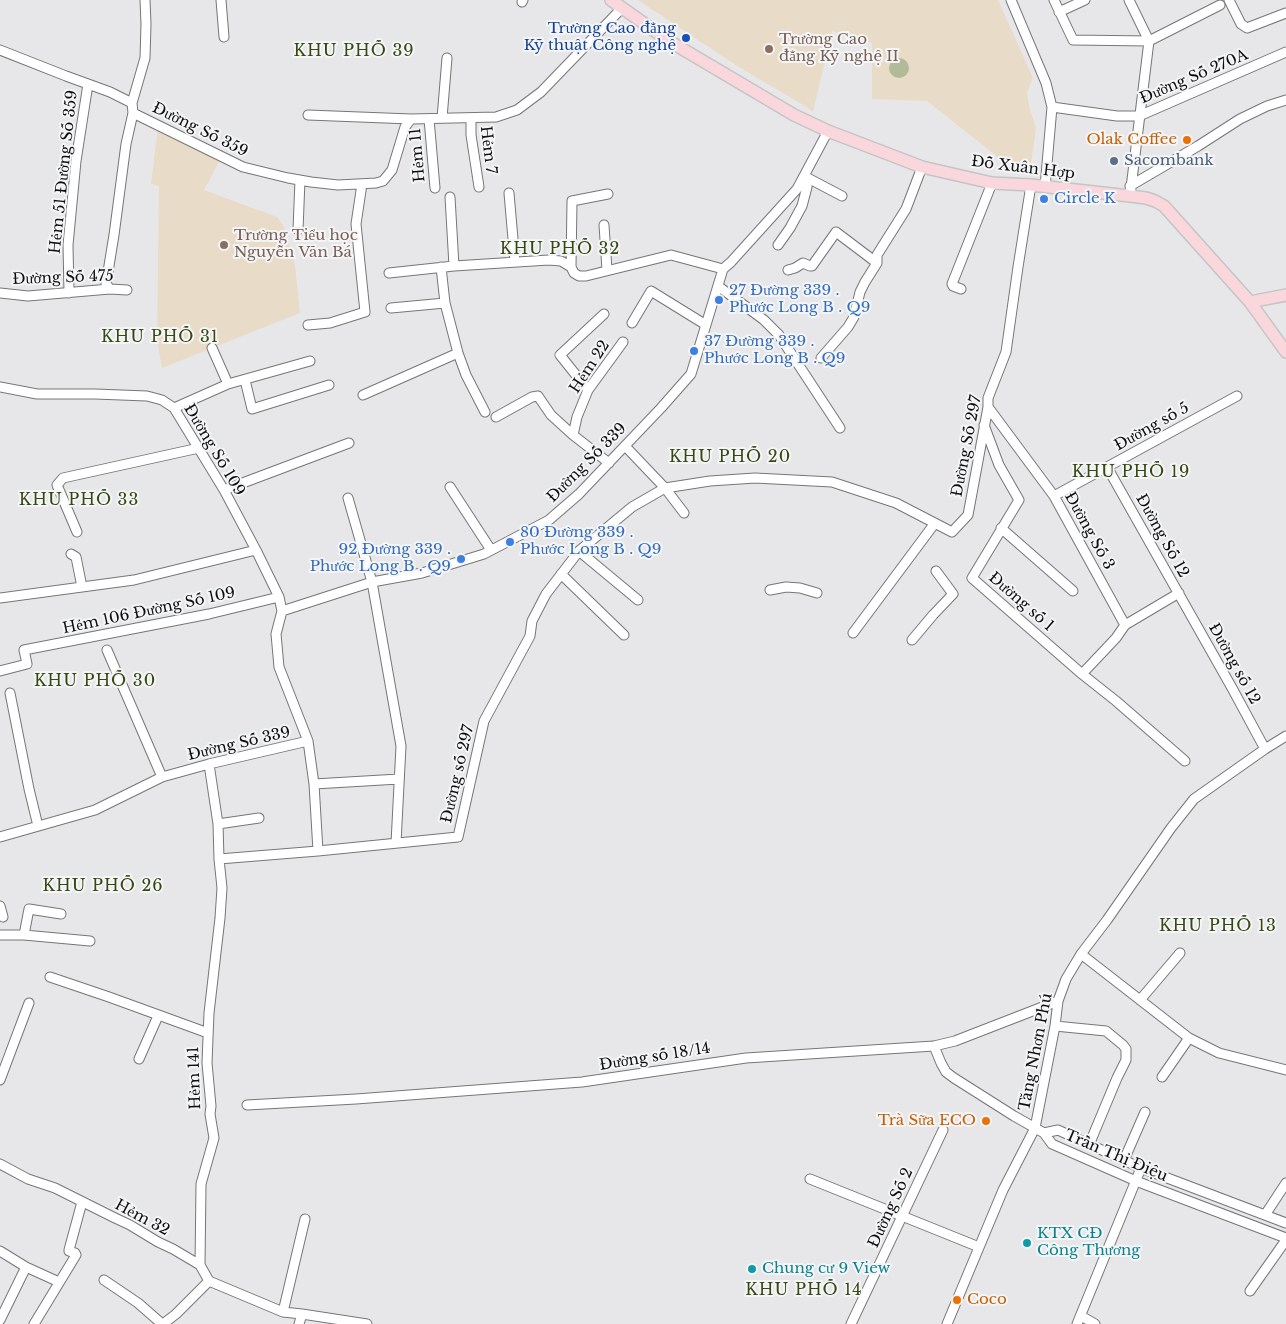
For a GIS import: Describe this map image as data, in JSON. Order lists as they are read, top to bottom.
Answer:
{
  "streets": {
    "main road": ["Đỗ Xuân Hợp"],
    "street": [
      "Đường Số 270A",
      "Đường Số 359",
      "Hẻm 7",
      "Hẻm 11",
      "Hẻm 51 Đường Số 359",
      "Đường Số 475",
      "Hẻm 22",
      "Đường số 5",
      "Đường Số 297",
      "Đường Số 109",
      "Đường Số 339",
      "Đường Số 3",
      "Đường Số 12",
      "Đường số 1",
      "Hẻm 106 Đường Số 109",
      "Đường số 12",
      "Đường số 297",
      "Tăng Nhơn Phú",
      "Đường số 18/14",
      "Hẻm 141",
      "Trần Thị Điệu",
      "Đường Số 2",
      "Hẻm 32"
    ]
  },
  "crossings": [
    ["Đường Số 359", "Hẻm 51 Đường Số 359"],
    ["Đỗ Xuân Hợp", "Đường Số 297"],
    ["Đỗ Xuân Hợp", "Đường Số 339"],
    ["Hẻm 51 Đường Số 359", "Đường Số 475"],
    ["Đường số 5", "Đường Số 3"],
    ["Đường số 5", "Đường Số 12"],
    ["Đường Số 297", "Đường Số 3"],
    ["Đường Số 297", "Đường số 1"],
    ["Đường Số 297", "Đường số 297"],
    ["Đường Số 109", "Đường Số 339"],
    ["Đường Số 109", "Hẻm 106 Đường Số 109"],
    ["Đường Số 339", "Hẻm 141"],
    ["Đường Số 12", "Đường số 12"],
    ["Đường số 12", "Tăng Nhơn Phú"],
    ["Đường số 297", "Hẻm 141"],
    ["Tăng Nhơn Phú", "Đường số 18/14"],
    ["Hẻm 141", "Hẻm 32"]
  ],
  "districts": [
    "KHU PHỐ 39",
    "KHU PHỐ 32",
    "KHU PHỐ 31",
    "KHU PHỐ 20",
    "KHU PHỐ 19",
    "KHU PHỐ 33",
    "KHU PHỐ 30",
    "KHU PHỐ 26",
    "KHU PHỐ 13",
    "KHU PHỐ 14"
  ],
  "places": [
    "Trường Cao đẳng Kỹ thuật Công nghệ",
    "Trường Cao đẳng Kỹ nghệ II",
    "Olak Coffee",
    "Sacombank",
    "Circle K",
    "Trường Tiểu học Nguyễn Văn Bá",
    "27 Đường 339 . Phước Long B . Q9",
    "37 Đường 339 . Phước Long B . Q9",
    "80 Đường 339 . Phước Long B . Q9",
    "92 Đường 339 . Phước Long B . Q9",
    "Trà Sữa ECO",
    "KTX CĐ Công Thương",
    "Chung cư 9 View",
    "Coco"
  ]
}
